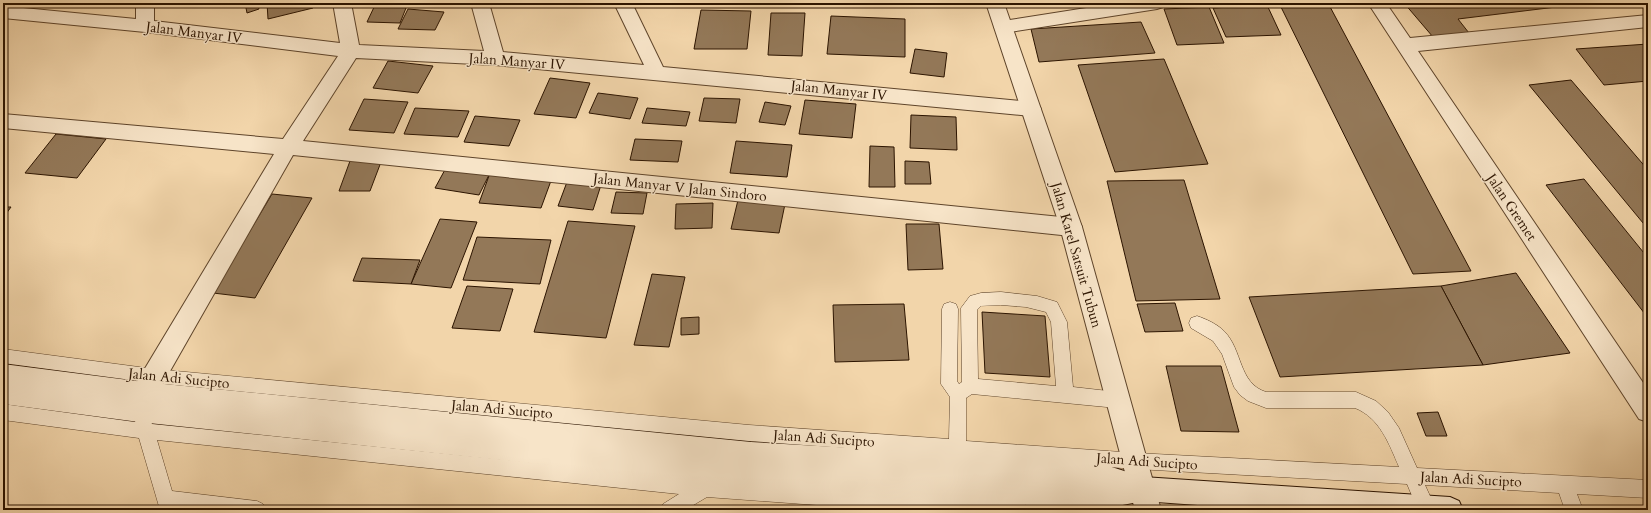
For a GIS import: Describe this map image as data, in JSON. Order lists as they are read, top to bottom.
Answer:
{
  "streets": {
    "street": [
      "Jalan Manyar IV",
      "Jalan Manyar V Jalan Sindoro",
      "Jalan Gremet",
      "Jalan Karel Satsuit Tubun",
      "Jalan Adi Sucipto"
    ]
  },
  "crossings": [
    ["Jalan Manyar IV", "Jalan Karel Satsuit Tubun"],
    ["Jalan Manyar V Jalan Sindoro", "Jalan Karel Satsuit Tubun"],
    ["Jalan Karel Satsuit Tubun", "Jalan Adi Sucipto"]
  ]
}
